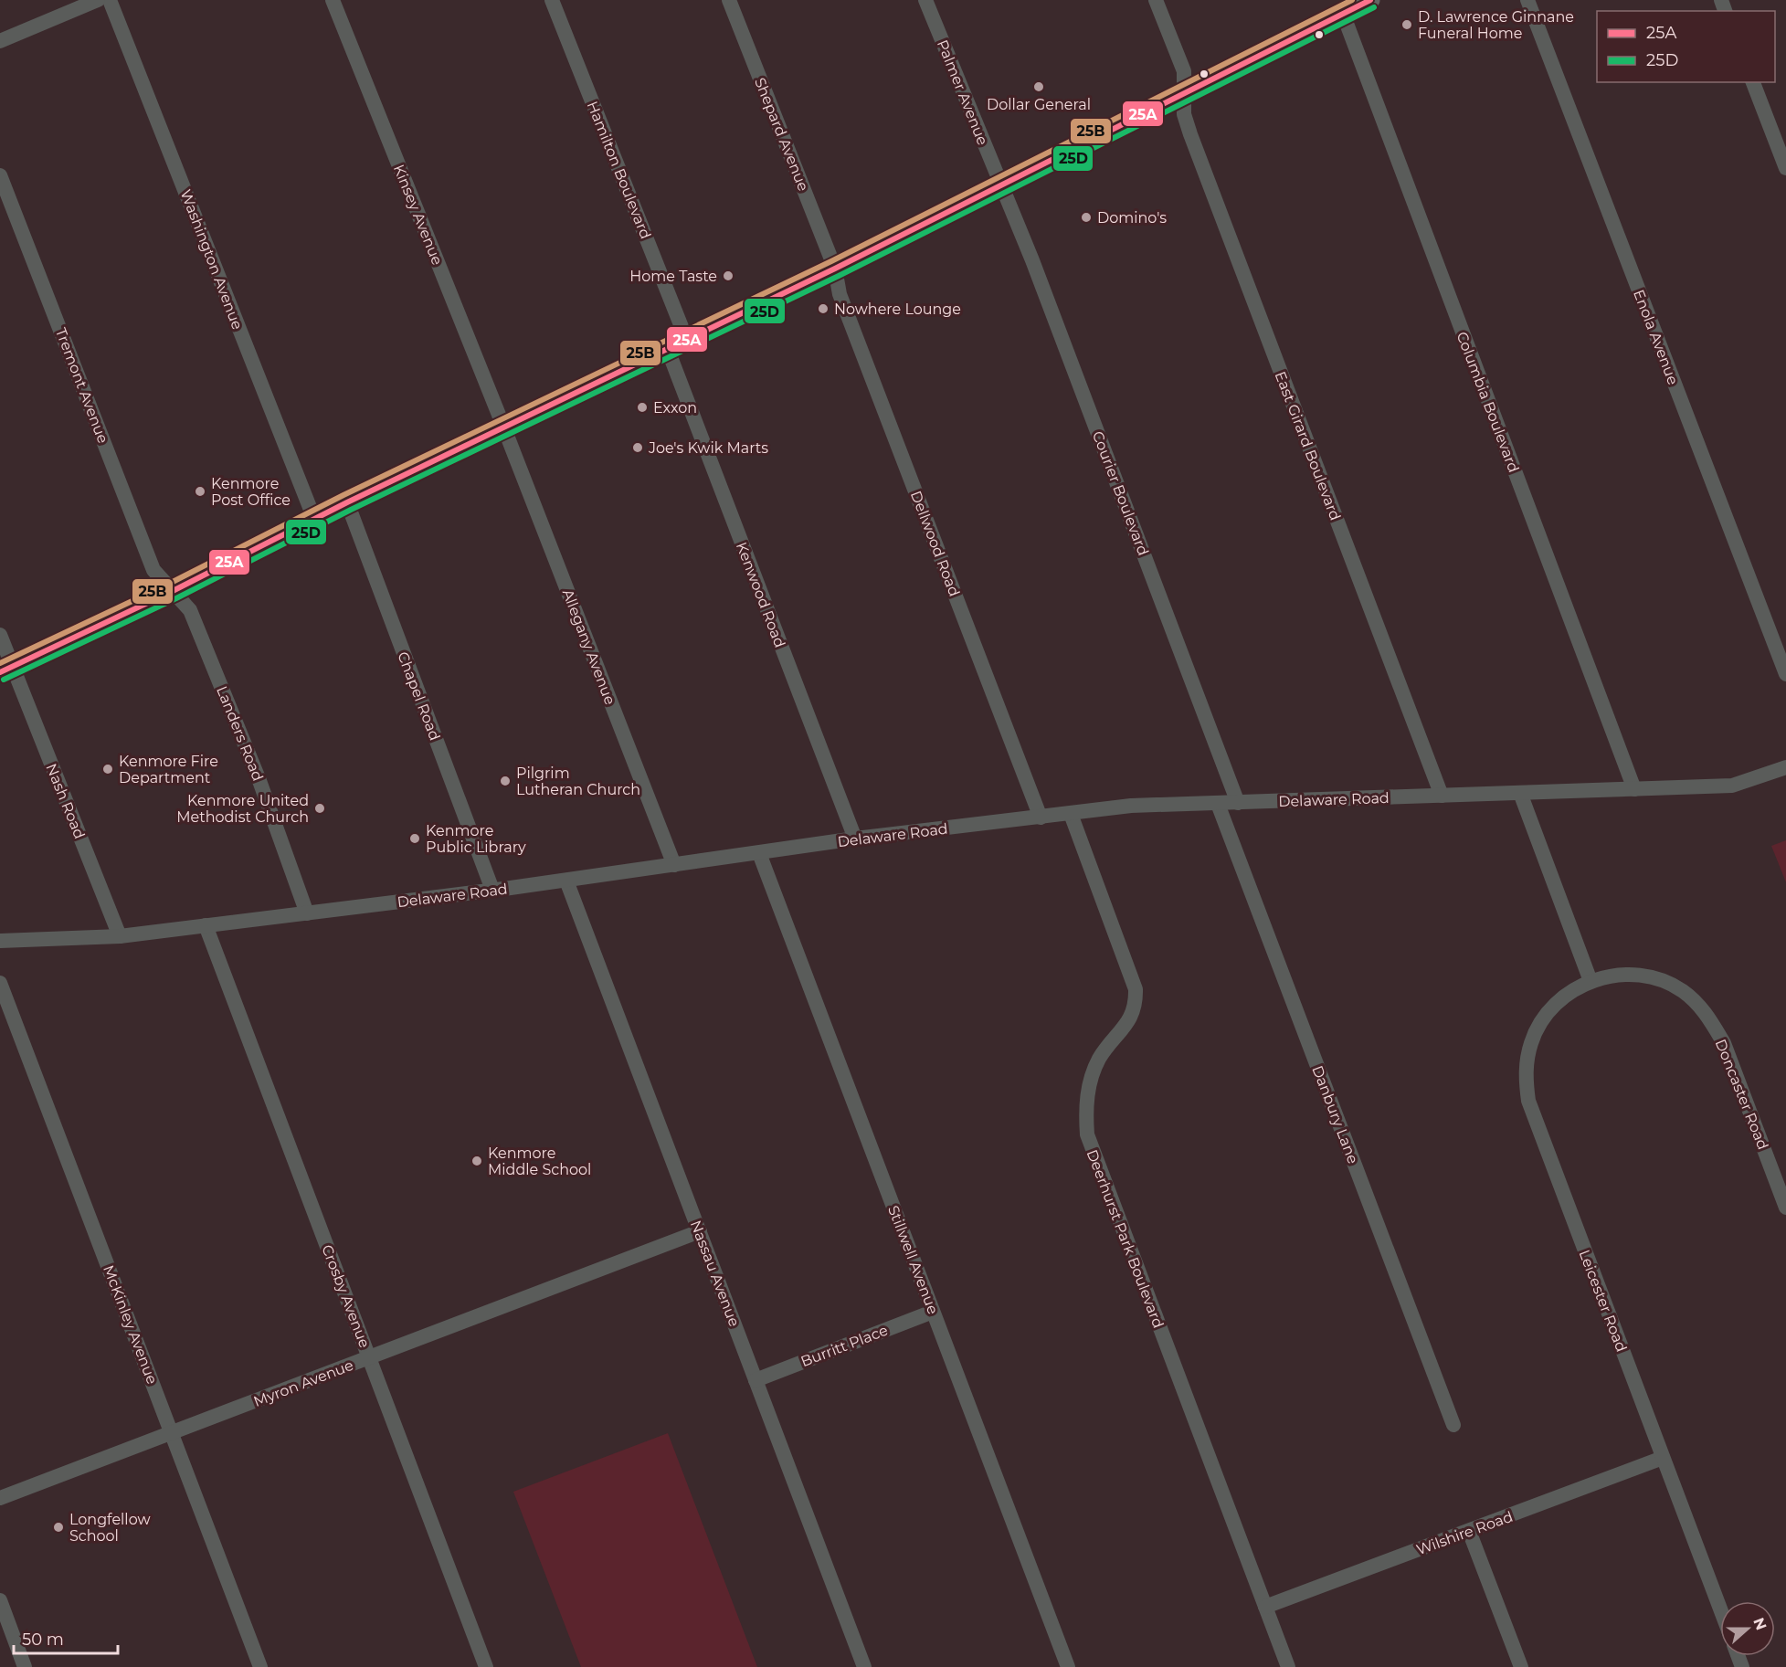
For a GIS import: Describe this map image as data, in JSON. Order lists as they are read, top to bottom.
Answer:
{
  "streets": {
    "street": [
      "Palmer Avenue",
      "Shepard Avenue",
      "Hamilton Boulevard",
      "Kinsey Avenue",
      "Washington Avenue",
      "Enola Avenue",
      "Tremont Avenue",
      "Columbia Boulevard",
      "East Girard Boulevard",
      "Courier Boulevard",
      "Dellwood Road",
      "Kenwood Road",
      "Allegany Avenue",
      "Chapel Road",
      "Landers Road",
      "Delaware Road",
      "Nash Road",
      "Doncaster Road",
      "Danbury Lane",
      "Deerhurst Park Boulevard",
      "Stillwell Avenue",
      "Nassau Avenue",
      "Crosby Avenue",
      "Leicester Road",
      "McKinley Avenue",
      "Burritt Place",
      "Myron Avenue",
      "Wilshire Road"
    ]
  },
  "crossings": [
    ["Palmer Avenue", "Courier Boulevard"],
    ["Shepard Avenue", "Dellwood Road"],
    ["Kinsey Avenue", "Allegany Avenue"],
    ["Tremont Avenue", "Landers Road"],
    ["Columbia Boulevard", "Delaware Road"],
    ["East Girard Boulevard", "Delaware Road"],
    ["Courier Boulevard", "Delaware Road"],
    ["Dellwood Road", "Delaware Road"],
    ["Kenwood Road", "Delaware Road"],
    ["Allegany Avenue", "Delaware Road"],
    ["Chapel Road", "Delaware Road"],
    ["Landers Road", "Delaware Road"],
    ["Delaware Road", "Nash Road"],
    ["Delaware Road", "Danbury Lane"],
    ["Delaware Road", "Deerhurst Park Boulevard"],
    ["Delaware Road", "Stillwell Avenue"],
    ["Delaware Road", "Nassau Avenue"],
    ["Delaware Road", "Crosby Avenue"],
    ["Doncaster Road", "Leicester Road"],
    ["Deerhurst Park Boulevard", "Wilshire Road"],
    ["Stillwell Avenue", "Burritt Place"],
    ["Nassau Avenue", "Burritt Place"],
    ["Nassau Avenue", "Myron Avenue"],
    ["Crosby Avenue", "Myron Avenue"],
    ["Leicester Road", "Wilshire Road"],
    ["McKinley Avenue", "Myron Avenue"]
  ],
  "places": [
    "D. Lawrence Ginnane Funeral Home",
    "Dollar General",
    "Domino's",
    "Home Taste",
    "Nowhere Lounge",
    "Exxon",
    "Joe's Kwik Marts",
    "Kenmore Post Office",
    "Kenmore Fire Department",
    "Pilgrim Lutheran Church",
    "Kenmore United Methodist Church",
    "Kenmore Public Library",
    "Kenmore Middle School",
    "Longfellow School"
  ],
  "lines": ["transit line 25A", "transit line 25B", "transit line 25D"],
  "legend": ["25A", "25D"],
  "scale_bar": "50 m",
  "north": "right"
}
